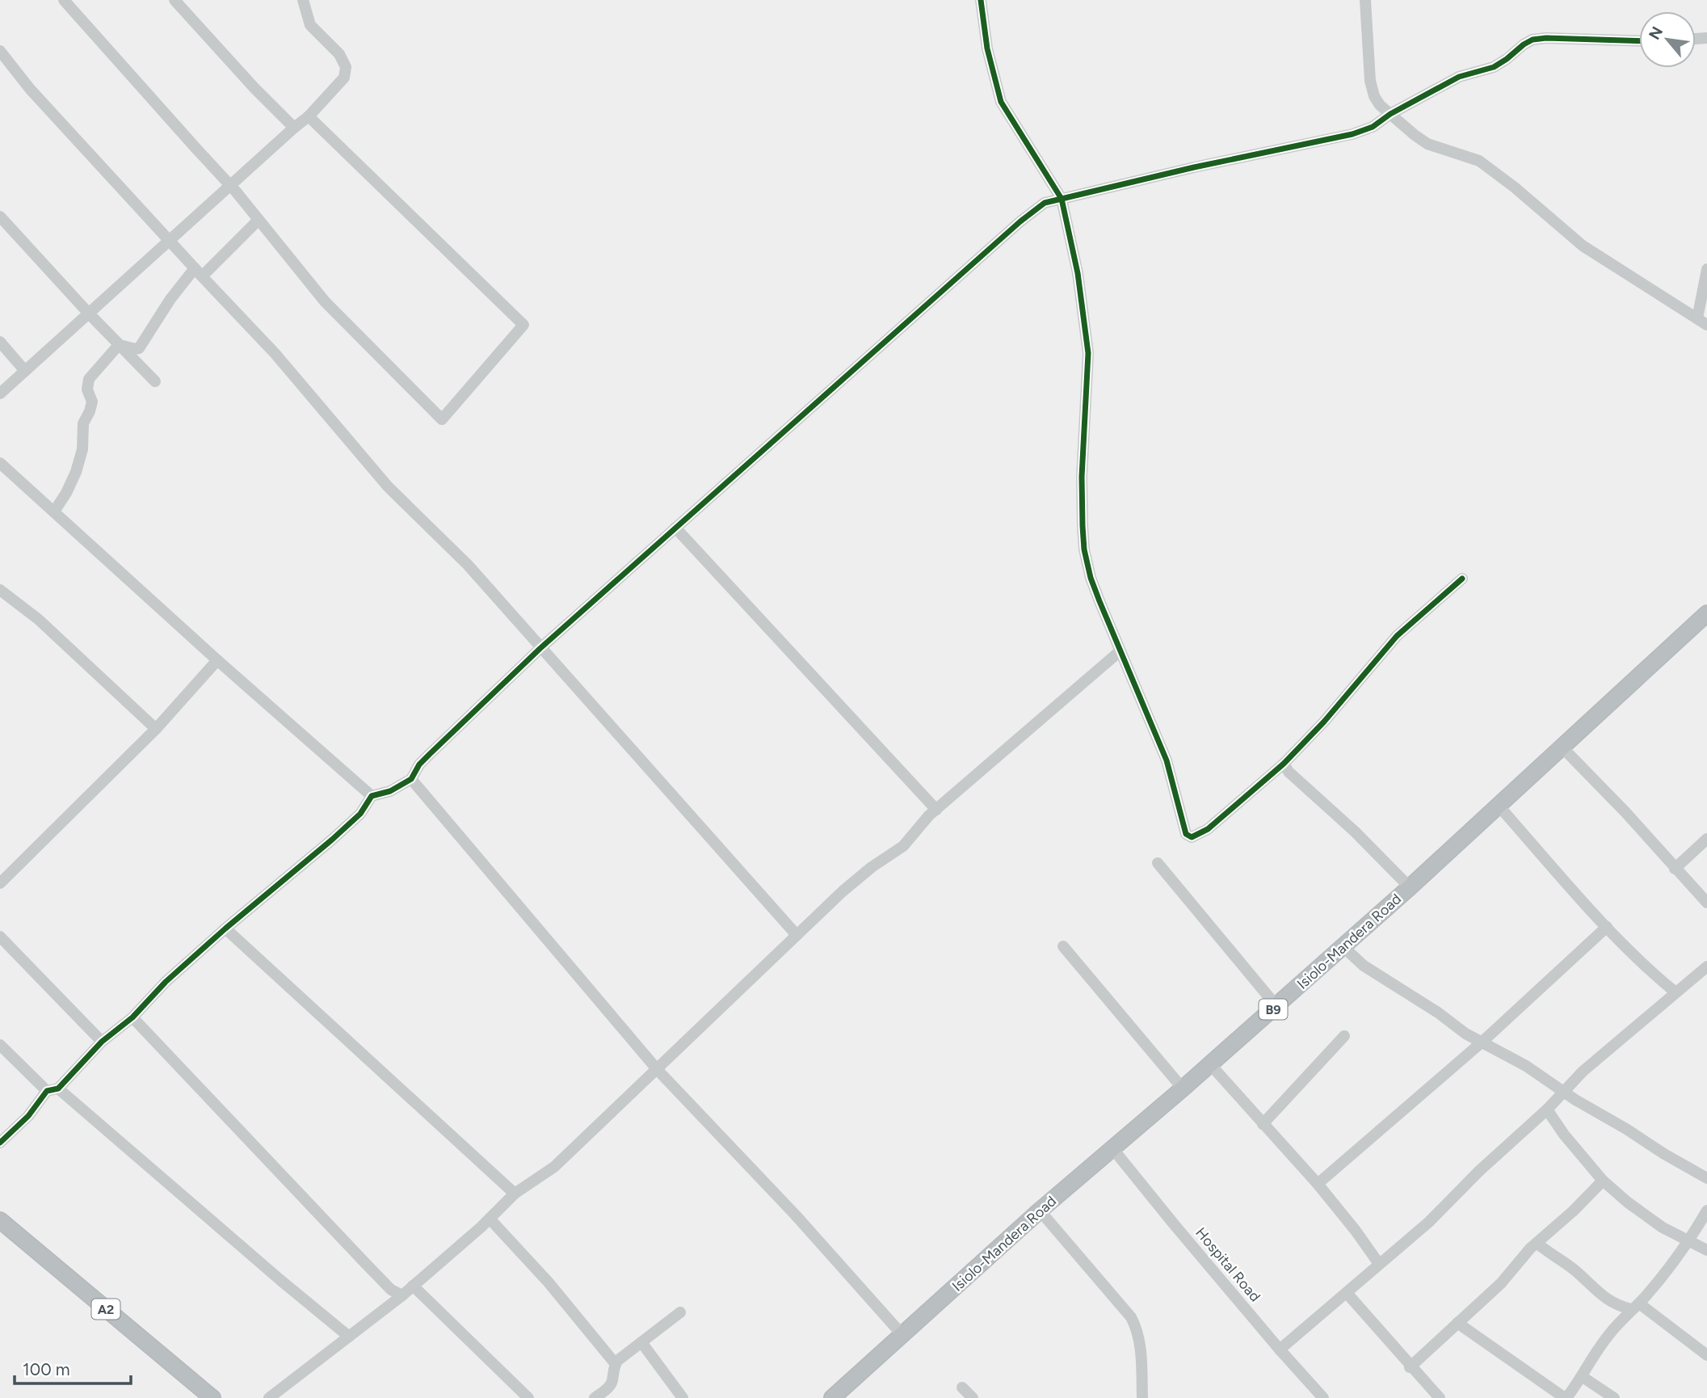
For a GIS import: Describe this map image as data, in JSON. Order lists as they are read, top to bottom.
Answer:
{
  "streets": {
    "highway": ["Isiolo-Mandera Road", "B9", "A2"],
    "street": ["Hospital Road"]
  },
  "crossings": [
    ["Isiolo-Mandera Road", "Hospital Road"]
  ],
  "scale_bar": "100 m",
  "north": "top left"
}
